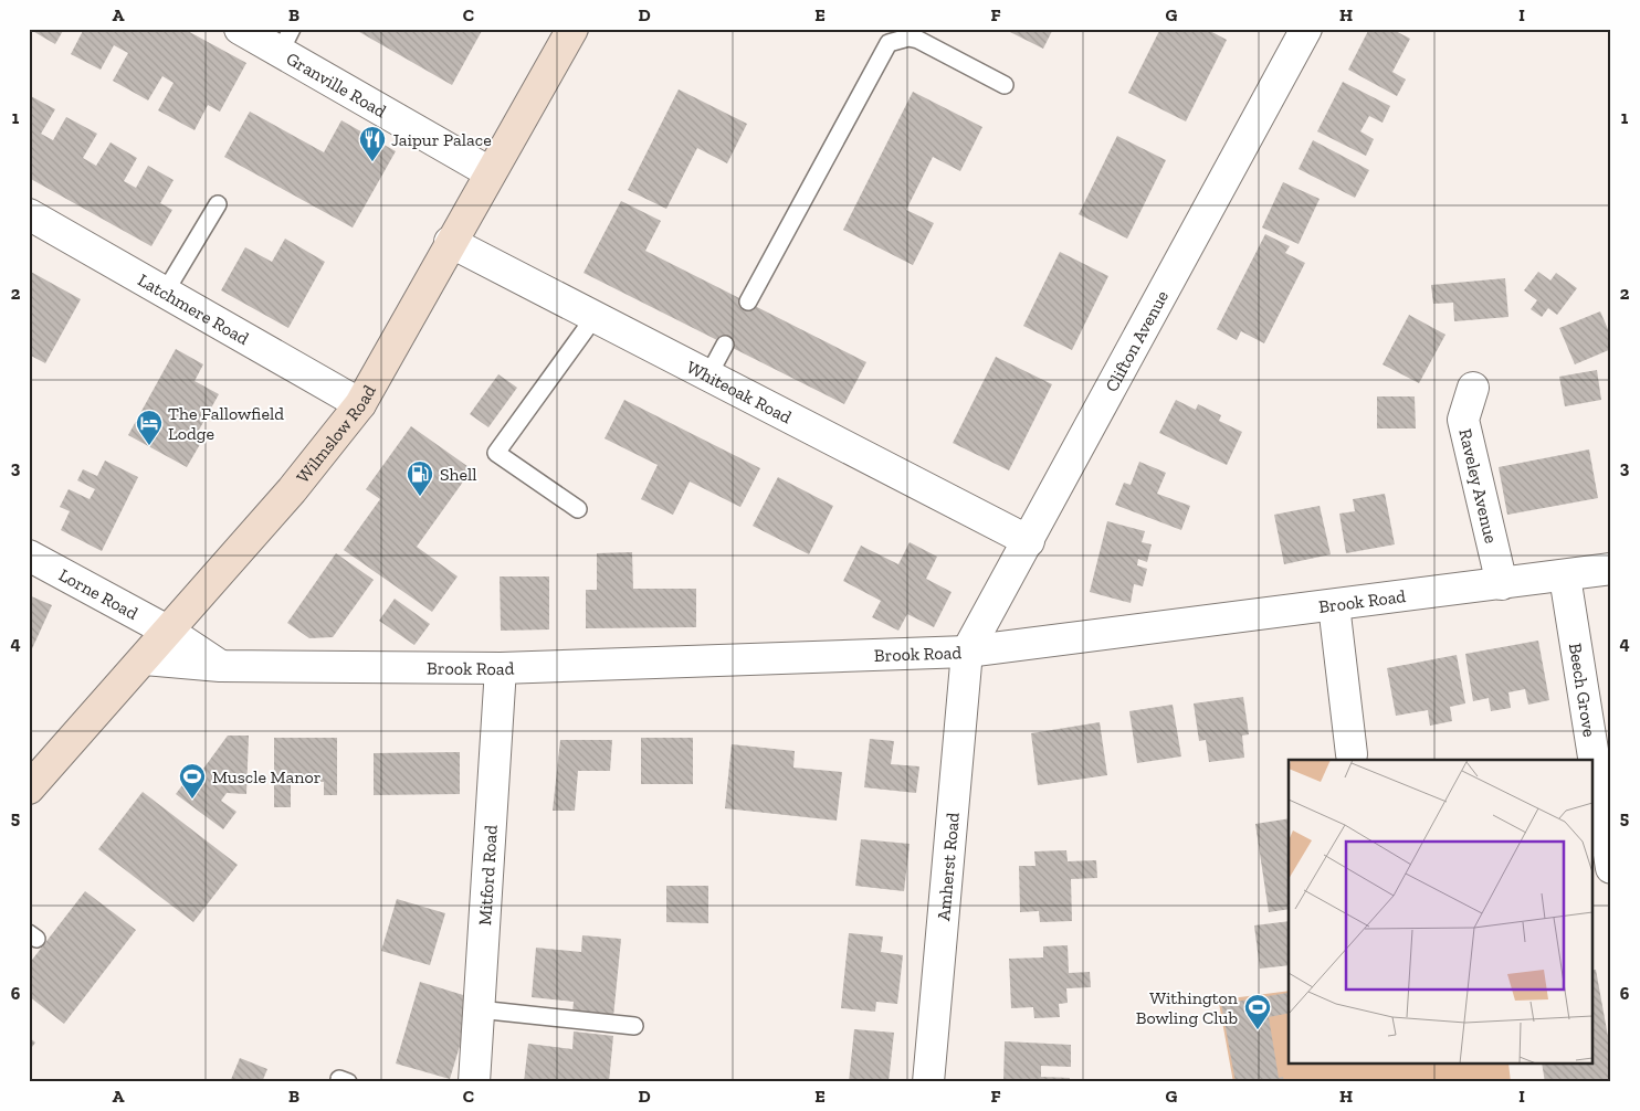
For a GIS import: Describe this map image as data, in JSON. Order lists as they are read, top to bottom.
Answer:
{
  "streets": {
    "main road": ["Wilmslow Road"],
    "street": [
      "Granville Road",
      "Latchmere Road",
      "Clifton Avenue",
      "Whiteoak Road",
      "Raveley Avenue",
      "Lorne Road",
      "Brook Road",
      "Beech Grove",
      "Amherst Road",
      "Mitford Road"
    ]
  },
  "crossings": [
    ["Granville Road", "Wilmslow Road"],
    ["Latchmere Road", "Wilmslow Road"],
    ["Clifton Avenue", "Whiteoak Road"],
    ["Clifton Avenue", "Brook Road"],
    ["Clifton Avenue", "Amherst Road"],
    ["Whiteoak Road", "Wilmslow Road"],
    ["Wilmslow Road", "Lorne Road"],
    ["Wilmslow Road", "Brook Road"],
    ["Raveley Avenue", "Brook Road"],
    ["Brook Road", "Beech Grove"],
    ["Brook Road", "Amherst Road"],
    ["Brook Road", "Mitford Road"]
  ],
  "places": {
    "restaurant": ["Jaipur Palace"],
    "hotel": ["The Fallowfield Lodge"],
    "fuel station": ["Shell"],
    "sports": ["Muscle Manor", "Withington Bowling Club"]
  },
  "grid": {
    "columns": [
      "A",
      "B",
      "C",
      "D",
      "E",
      "F",
      "G",
      "H",
      "I"
    ],
    "rows": [
      "1",
      "2",
      "3",
      "4",
      "5",
      "6"
    ]
  }
}
